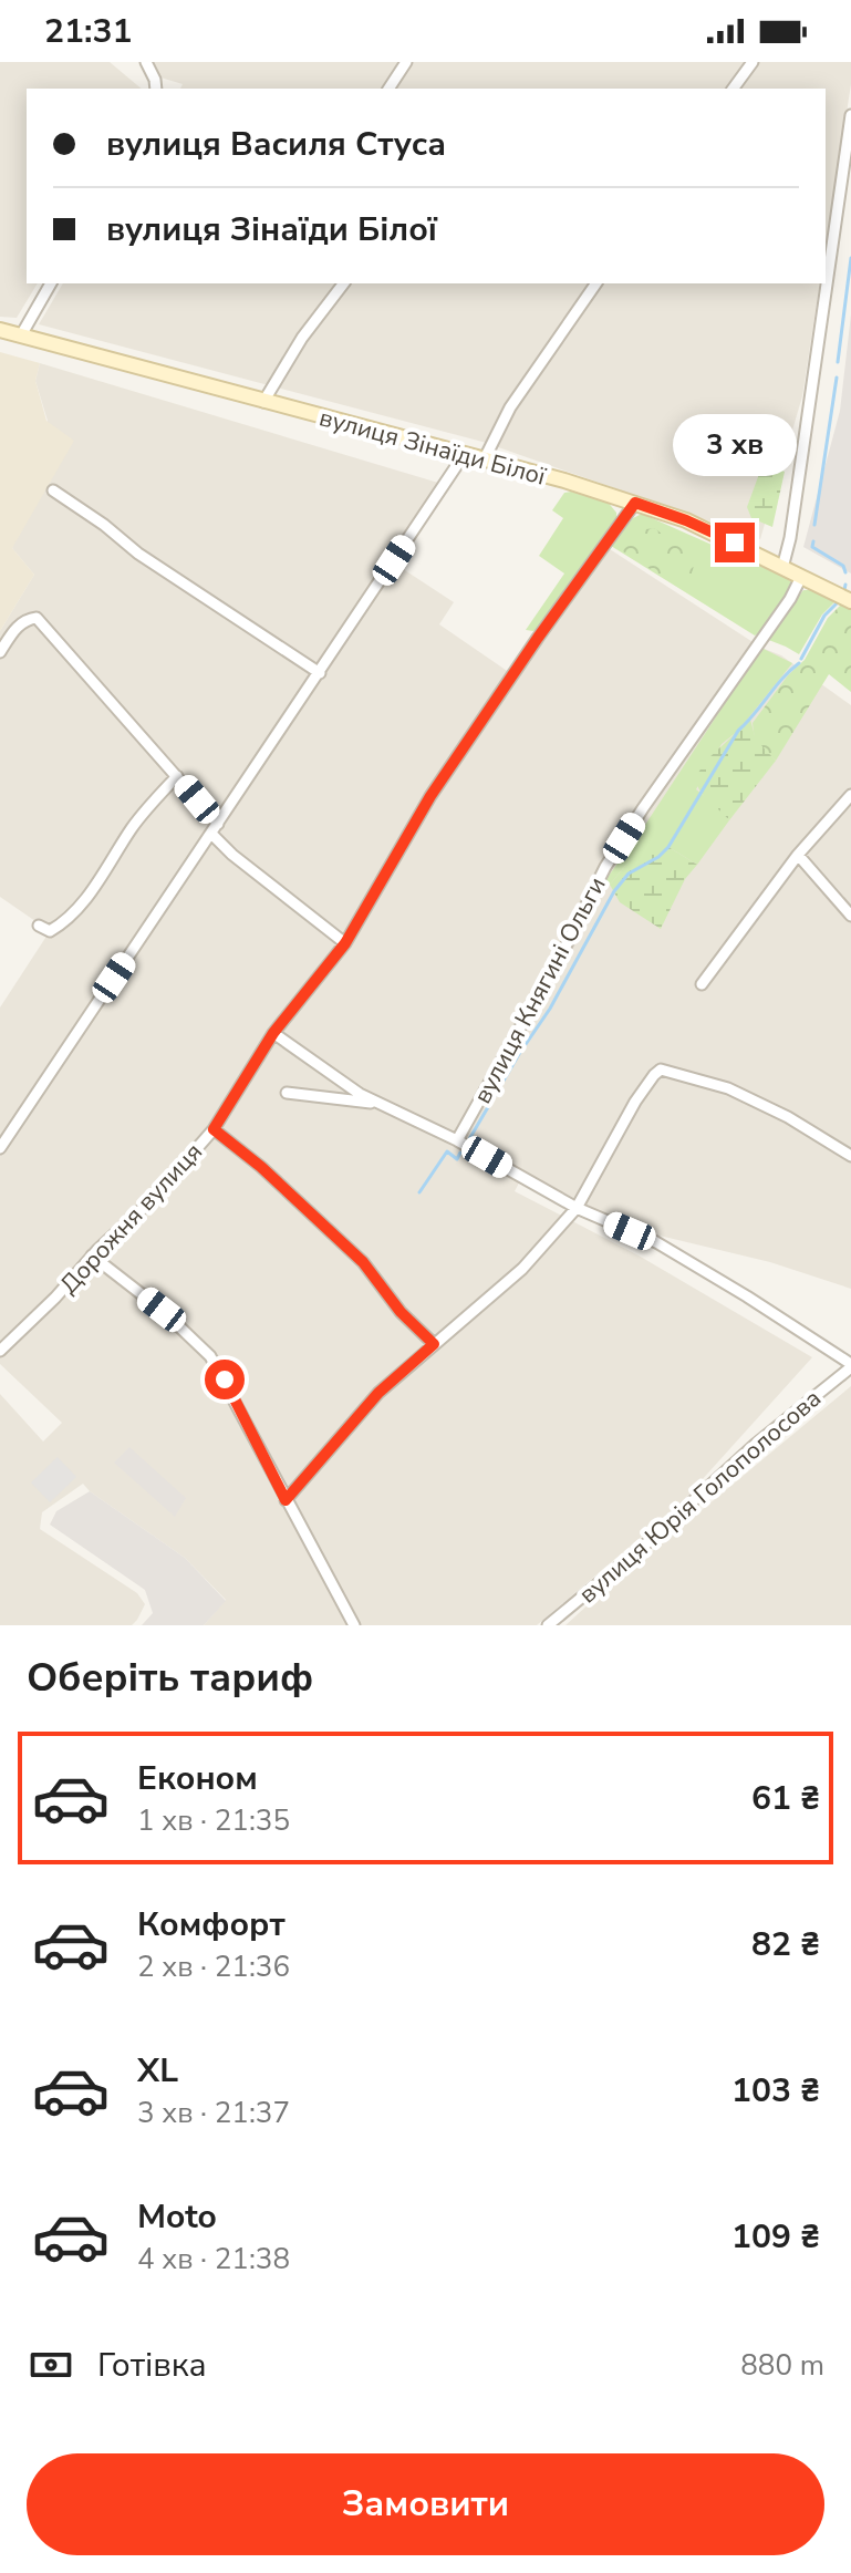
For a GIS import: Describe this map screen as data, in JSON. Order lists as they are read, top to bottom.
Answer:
{
  "streets": {
    "street": [
      "вулиця Зінаїди Білої",
      "вулиця Княгині Ольги",
      "Дорожня вулиця",
      "вулиця Юрія Голополосова"
    ]
  },
  "crossings": [
    ["вулиця Зінаїди Білої", "вулиця Княгині Ольги"],
    ["вулиця Зінаїди Білої", "Дорожня вулиця"]
  ],
  "page": {
    "status": "21:31",
    "banner": ["вулиця Василя Стуса", "вулиця Зінаїди Білої"],
    "bubble": "3 хв",
    "heading": "Оберіть тариф",
    "list": [
      {
        "name": "Економ",
        "note": "1 хв · 21:35",
        "value": "61 ₴"
      },
      {
        "name": "Комфорт",
        "note": "2 хв · 21:36",
        "value": "82 ₴"
      },
      {
        "name": "XL",
        "note": "3 хв · 21:37",
        "value": "103 ₴"
      },
      {
        "name": "Moto",
        "note": "4 хв · 21:38",
        "value": "109 ₴"
      }
    ],
    "pay": ["Готівка", "880 m"],
    "buttons": "Замовити"
  }
}
